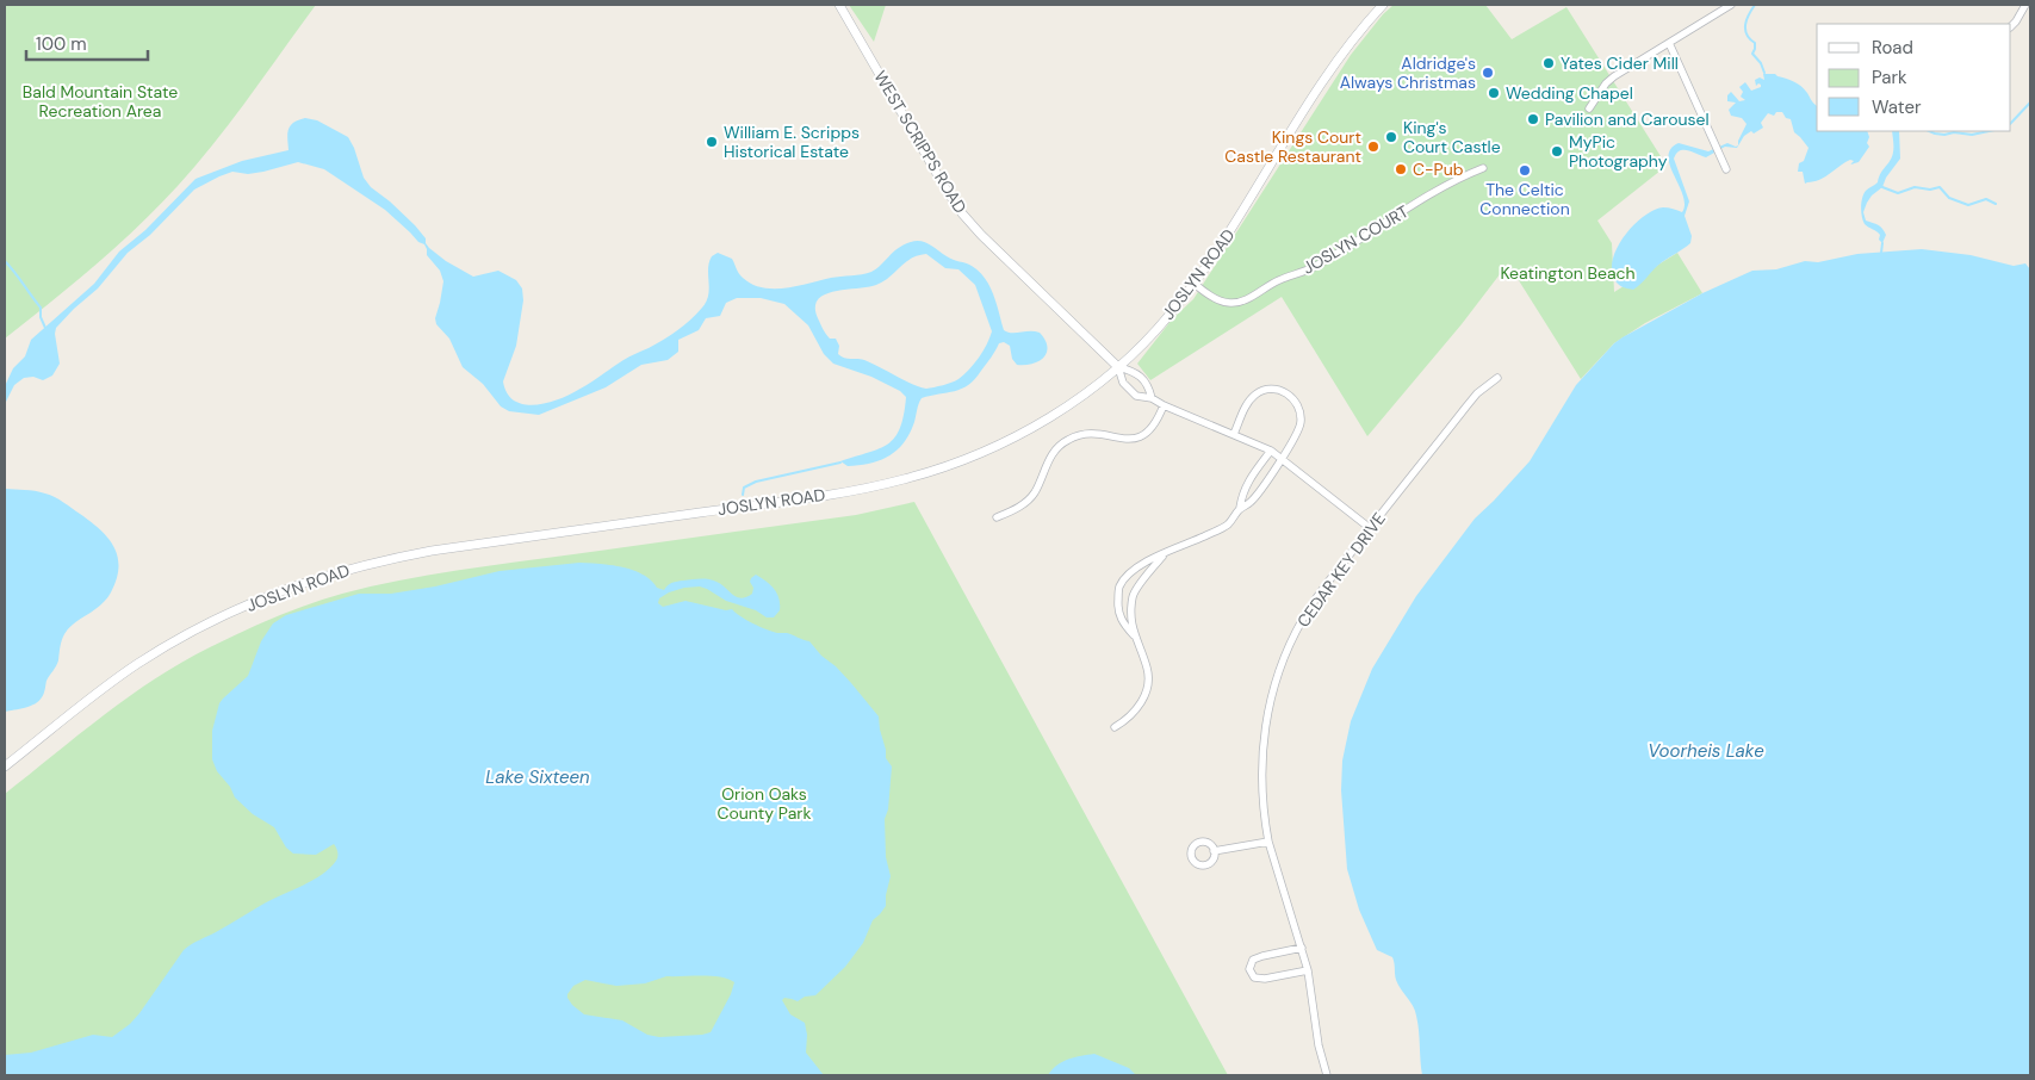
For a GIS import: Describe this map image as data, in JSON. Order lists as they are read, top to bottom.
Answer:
{
  "streets": {
    "street": [
      "WEST SCRIPPS ROAD",
      "JOSLYN COURT",
      "JOSLYN ROAD",
      "CEDAR KEY DRIVE"
    ]
  },
  "crossings": [
    ["WEST SCRIPPS ROAD", "JOSLYN ROAD"],
    ["WEST SCRIPPS ROAD", "CEDAR KEY DRIVE"],
    ["JOSLYN COURT", "JOSLYN ROAD"]
  ],
  "water": ["Voorheis Lake", "Lake Sixteen"],
  "parks": ["Bald Mountain State Recreation Area", "Keatington Beach", "Orion Oaks County Park"],
  "places": [
    "Yates Cider Mill",
    "Aldridge's Always Christmas",
    "Wedding Chapel",
    "Pavilion and Carousel",
    "King's Court Castle",
    "William E. Scripps Historical Estate",
    "Kings Court Castle Restaurant",
    "MyPic Photography",
    "C-Pub",
    "The Celtic Connection"
  ],
  "legend": ["Road", "Park", "Water"],
  "scale_bar": "100 m"
}
